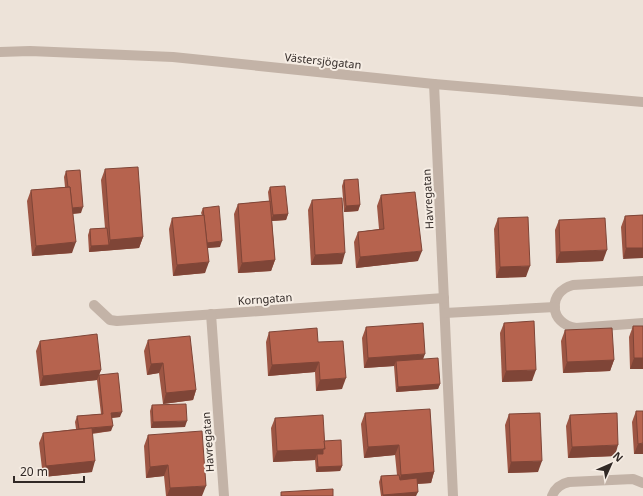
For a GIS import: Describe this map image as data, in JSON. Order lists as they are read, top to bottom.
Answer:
{
  "streets": {
    "street": ["Västersjögatan", "Havregatan", "Korngatan"]
  },
  "crossings": [
    ["Västersjögatan", "Havregatan"],
    ["Havregatan", "Korngatan"]
  ],
  "scale_bar": "20 m",
  "north": "top right"
}
